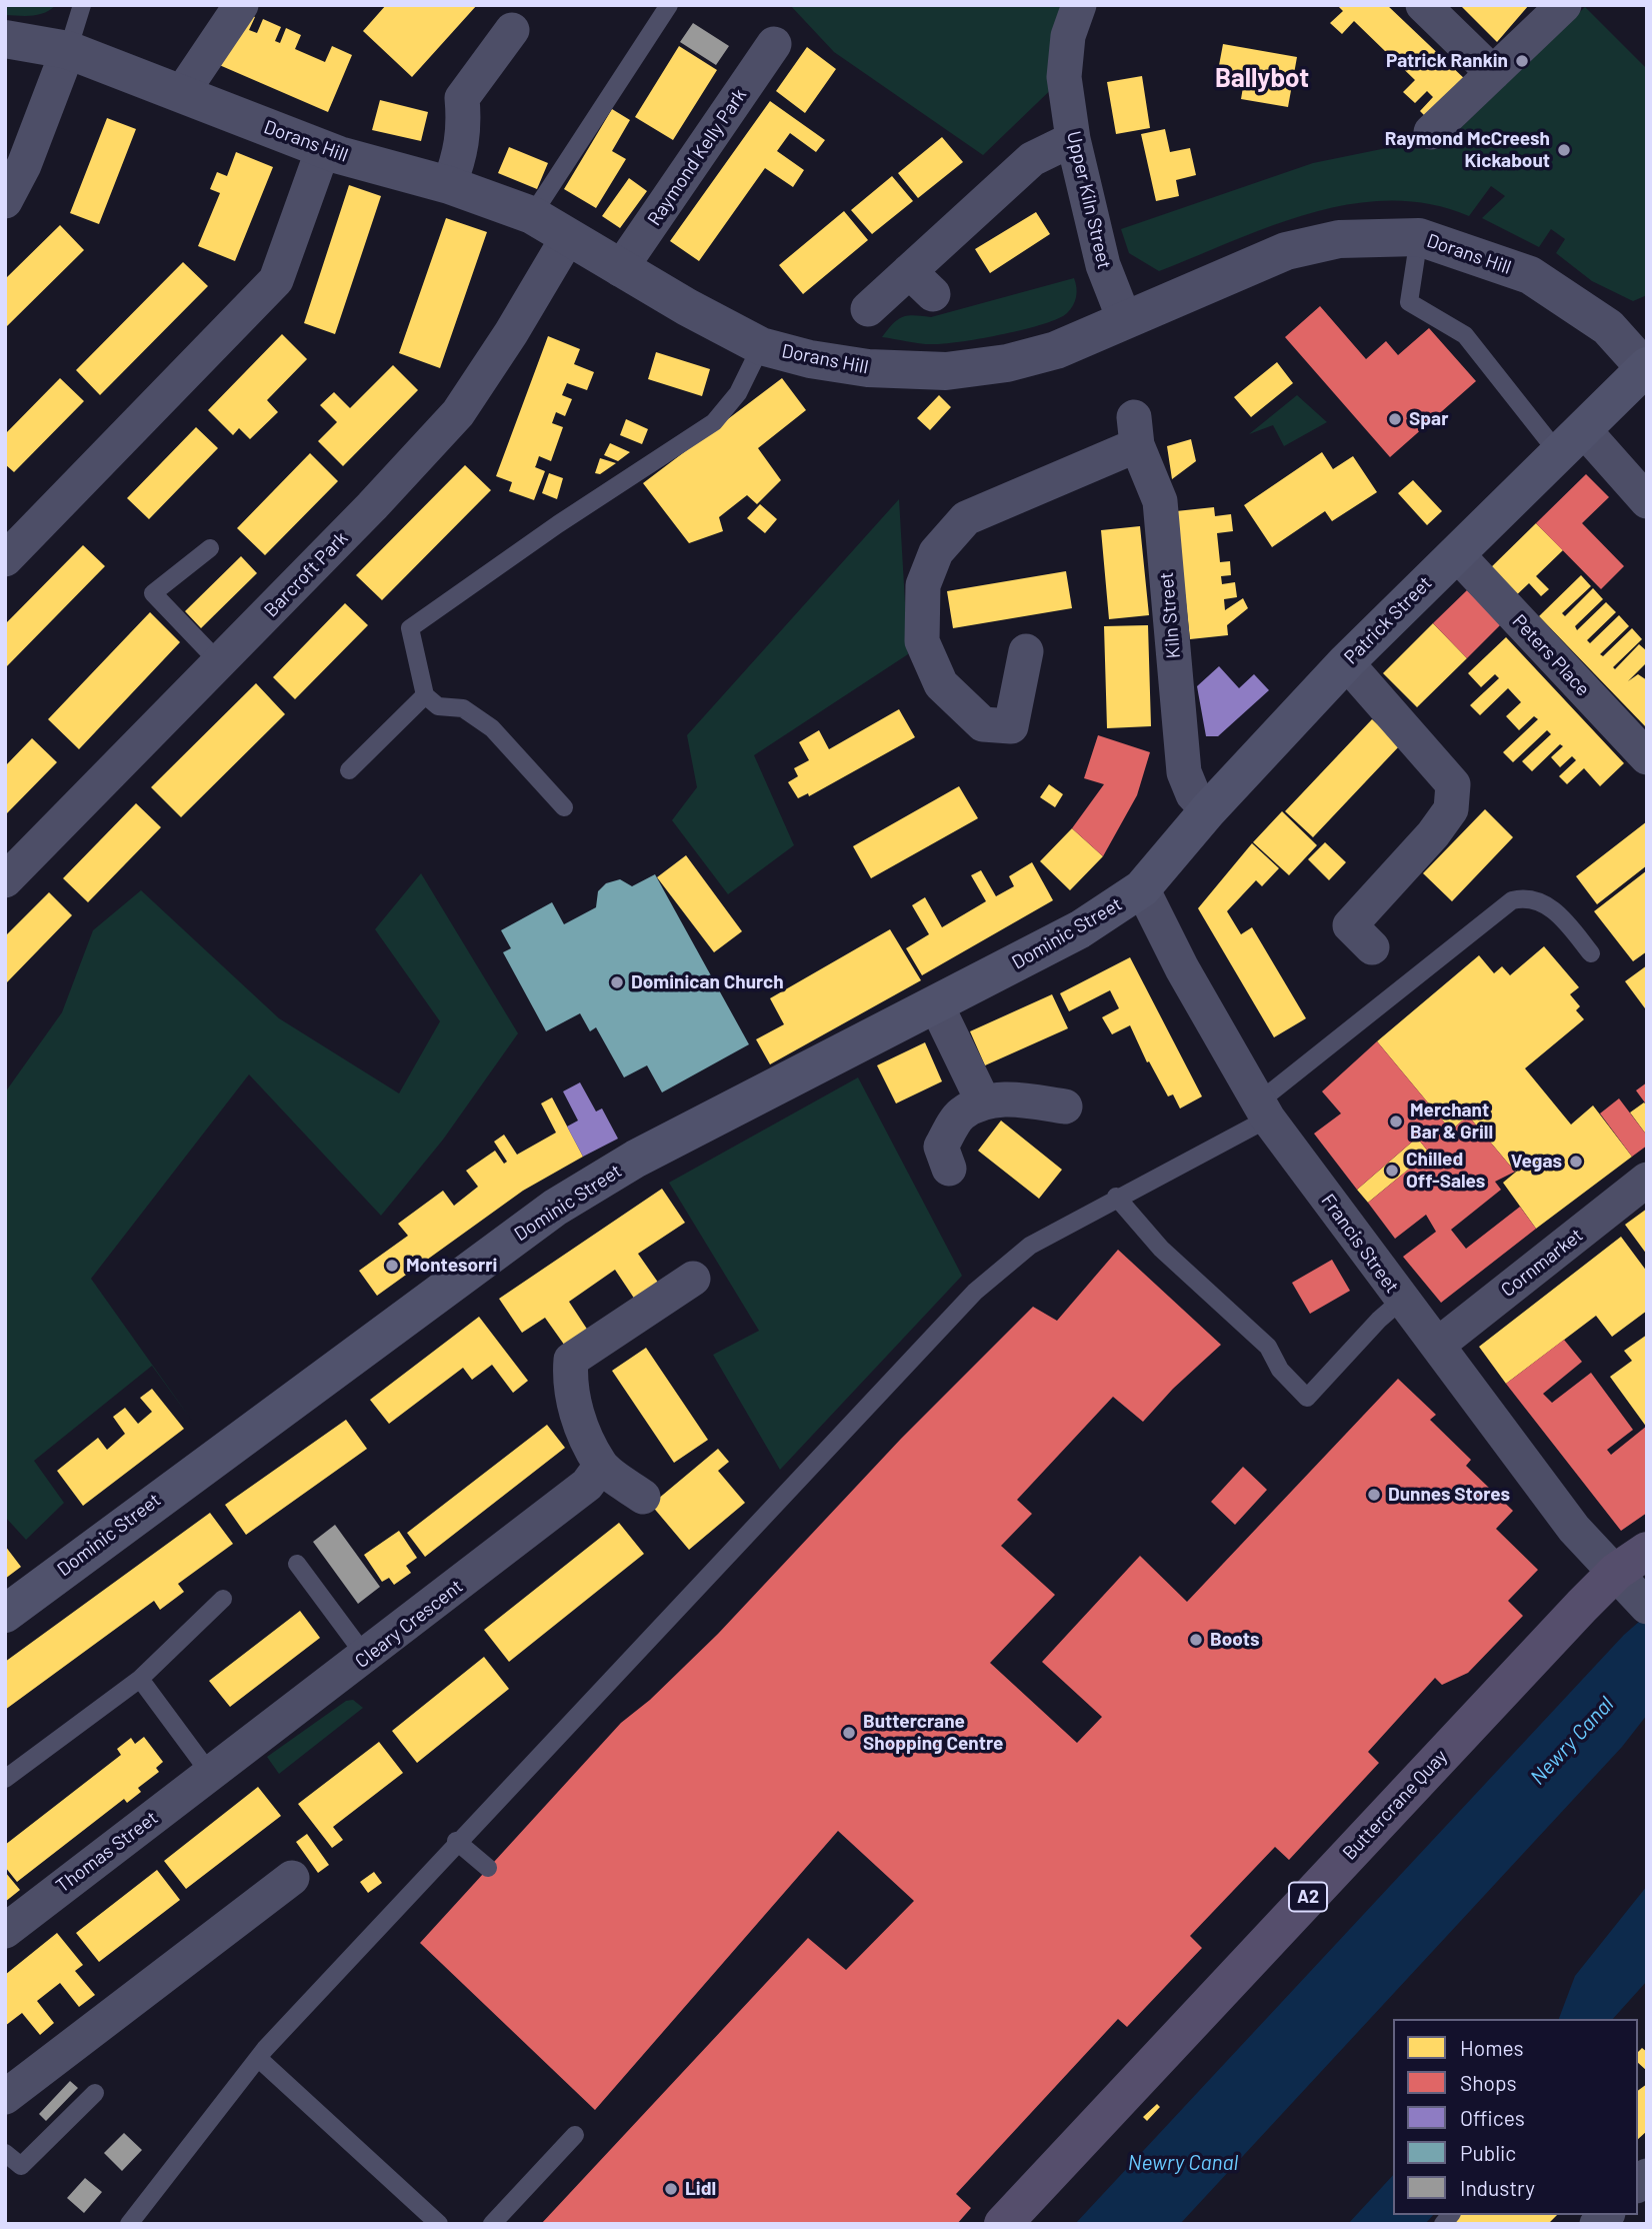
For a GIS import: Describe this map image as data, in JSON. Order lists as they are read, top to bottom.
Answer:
{
  "streets": {
    "main road": [
      "Patrick Street",
      "Dominic Street",
      "Buttercrane Quay",
      "A2"
    ],
    "street": [
      "Dorans Hill",
      "Raymond Kelly Park",
      "Upper Kiln Street",
      "Barcroft Park",
      "Kiln Street",
      "Peters Place",
      "Francis Street",
      "Cornmarket",
      "Cleary Crescent",
      "Thomas Street"
    ]
  },
  "crossings": [
    ["Dorans Hill", "Raymond Kelly Park"],
    ["Dorans Hill", "Upper Kiln Street"],
    ["Dorans Hill", "Barcroft Park"],
    ["Dorans Hill", "Patrick Street"],
    ["Kiln Street", "Patrick Street"],
    ["Patrick Street", "Peters Place"],
    ["Patrick Street", "Dominic Street"],
    ["Patrick Street", "Francis Street"],
    ["Dominic Street", "Francis Street"],
    ["Francis Street", "Cornmarket"],
    ["Francis Street", "Buttercrane Quay"],
    ["Cleary Crescent", "Thomas Street"]
  ],
  "districts": ["Ballybot"],
  "water": ["Newry Canal"],
  "places": [
    "Patrick Rankin",
    "Raymond McCreesh Kickabout",
    "Spar",
    "Dominican Church",
    "Merchant Bar & Grill",
    "Vegas",
    "Chilled Off-Sales",
    "Montesorri",
    "Dunnes Stores",
    "Boots",
    "Buttercrane Shopping Centre",
    "Lidl"
  ],
  "legend": [
    "Homes",
    "Shops",
    "Offices",
    "Public",
    "Industry"
  ]
}
